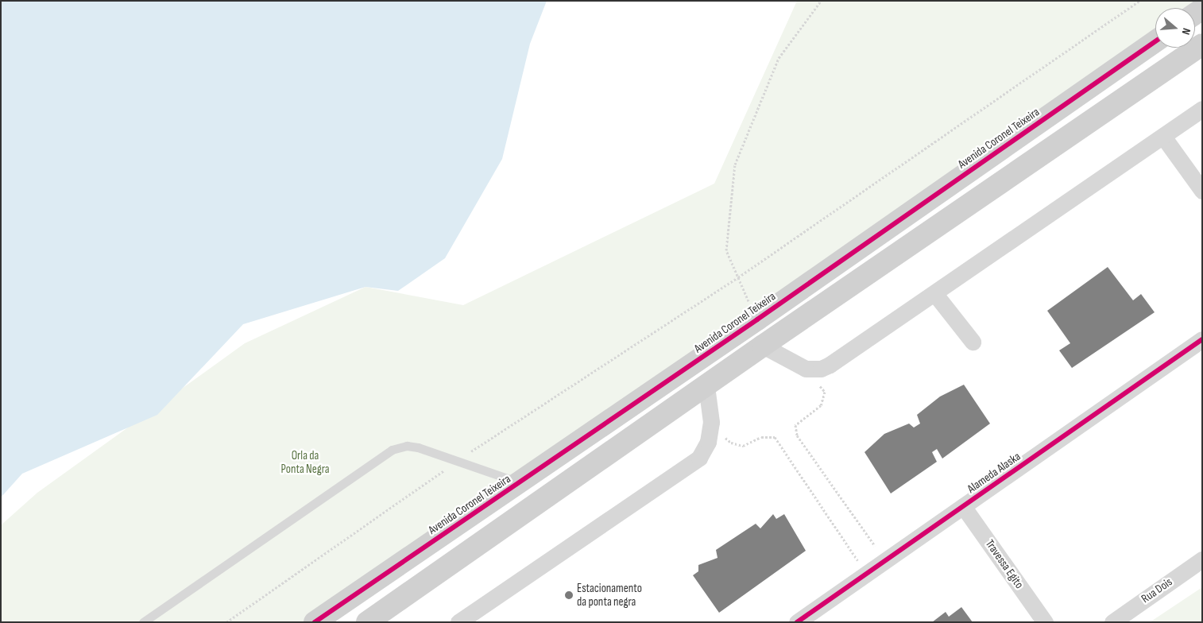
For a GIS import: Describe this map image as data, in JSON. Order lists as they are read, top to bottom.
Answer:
{
  "streets": {
    "street": [
      "Avenida Coronel Teixeira",
      "Alameda Alaska",
      "Travessa Egito",
      "Rua Dois"
    ]
  },
  "crossings": [
    ["Alameda Alaska", "Travessa Egito"]
  ],
  "parks": ["Orla da Ponta Negra"],
  "places": ["Estacionamento da ponta negra"],
  "north": "right"
}
